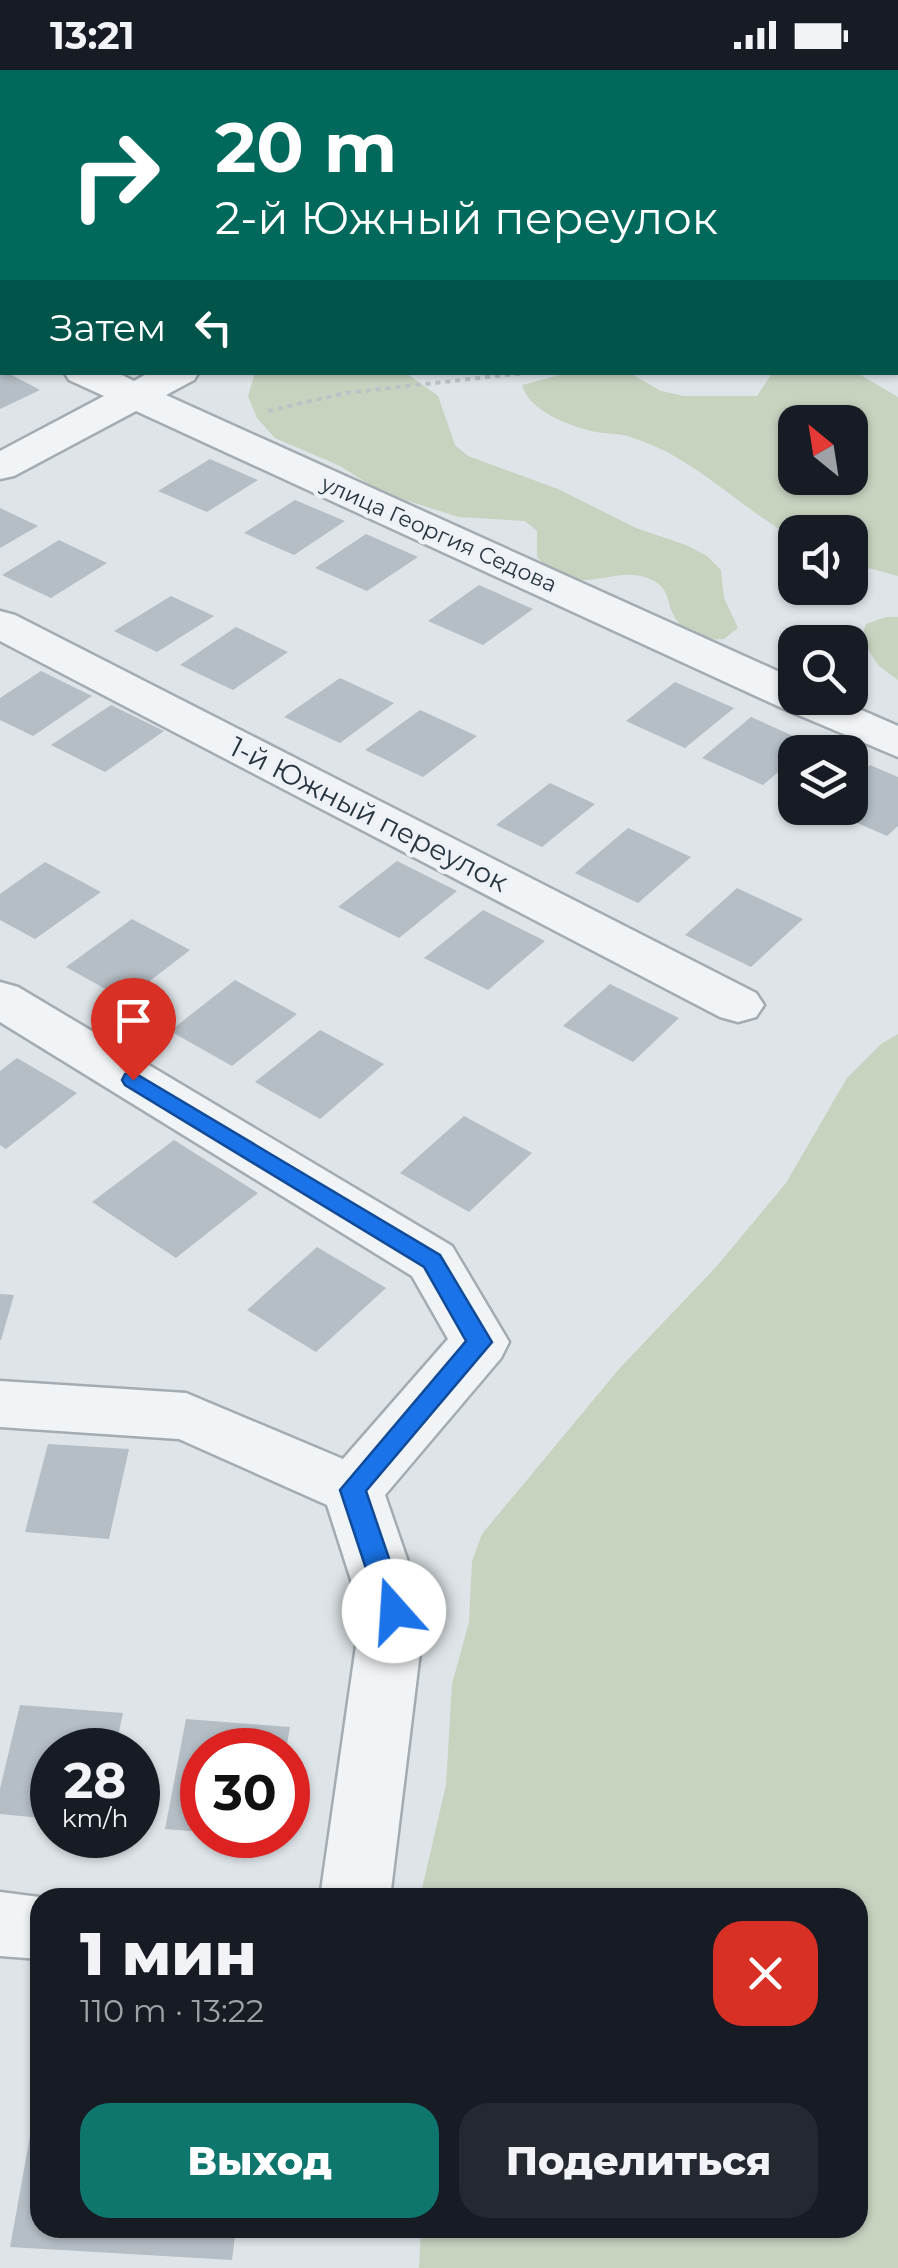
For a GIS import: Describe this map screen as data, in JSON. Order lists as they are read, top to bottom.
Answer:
{
  "streets": {
    "street": ["улица Георгия Седова", "1-й Южный переулок"]
  },
  "north": "top left",
  "page": {
    "status": "13:21",
    "turn": ["20 m", "2-й Южный переулок"],
    "then": "Затем",
    "speed": "28 km/h",
    "limit": "30",
    "heading": ["1 мин", "110 m · 13:22"],
    "buttons": ["Выход", "Поделиться"]
  }
}
